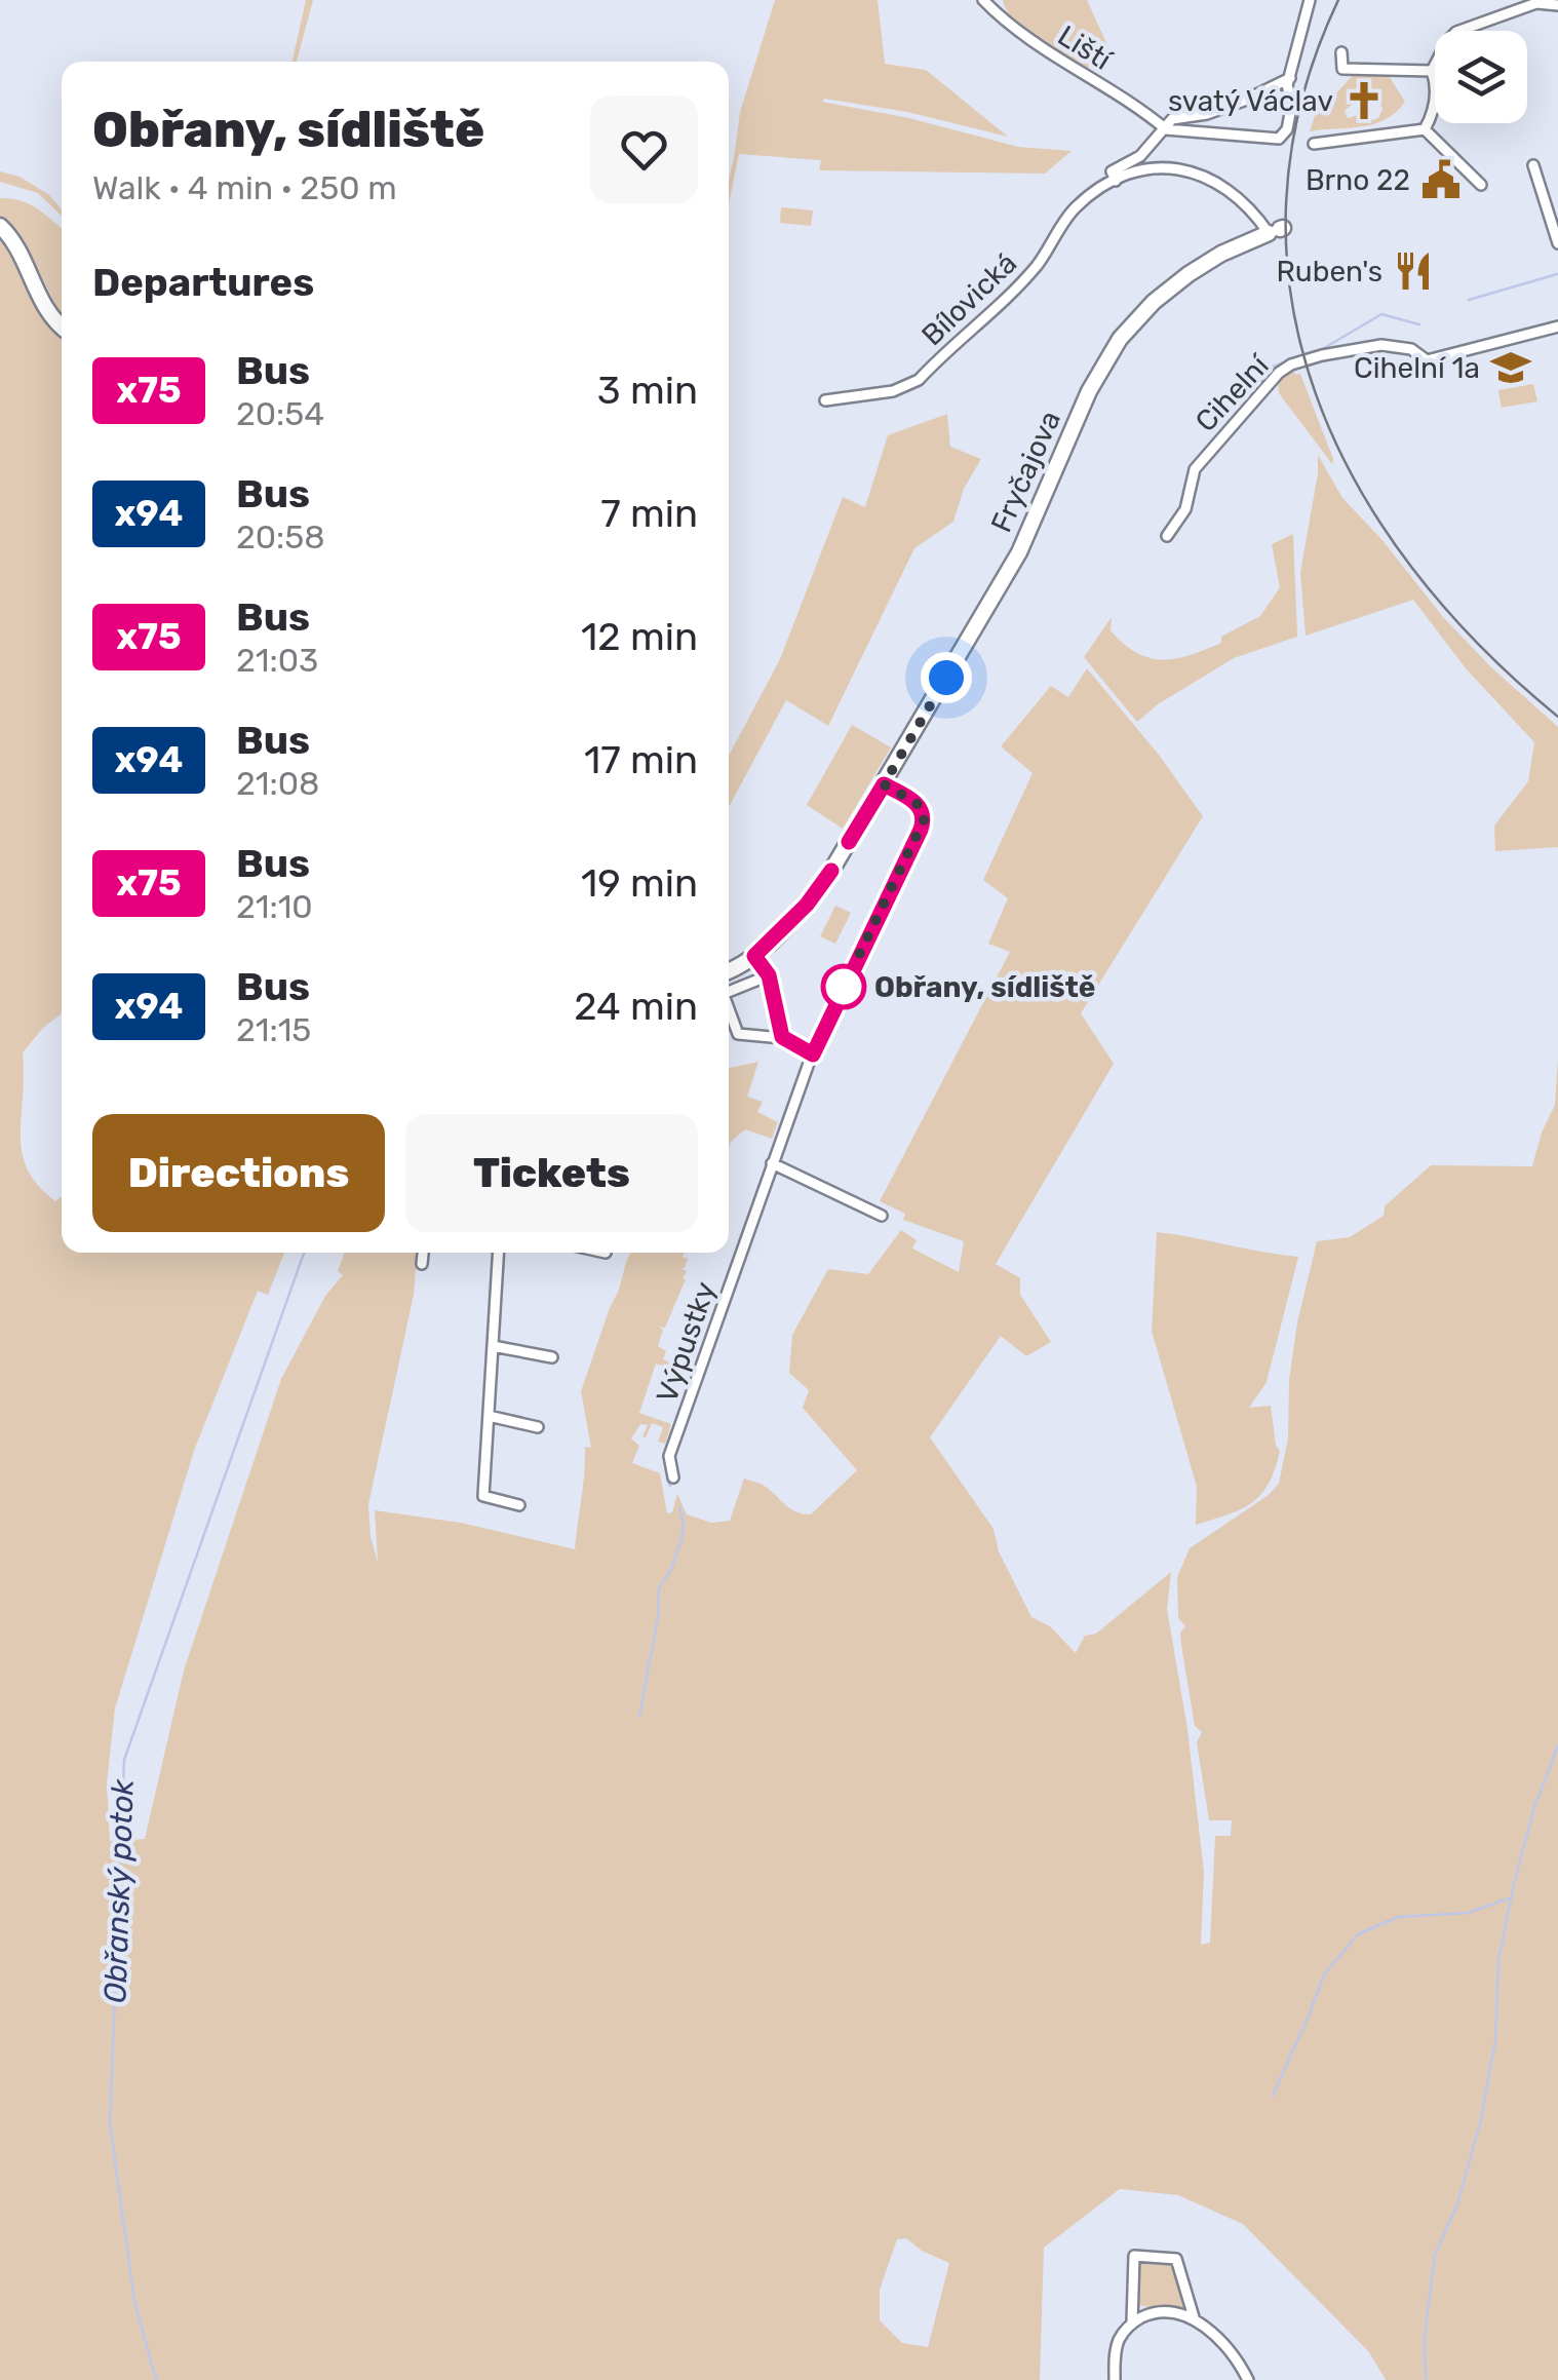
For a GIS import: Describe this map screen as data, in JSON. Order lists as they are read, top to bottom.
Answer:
{
  "streets": {
    "main road": ["Fryčajova"],
    "street": [
      "Liští",
      "Bílovická",
      "Cihelní",
      "Výpustky"
    ]
  },
  "crossings": [
    ["Liští", "Bílovická"],
    ["Bílovická", "Fryčajova"]
  ],
  "water": ["Obřanský potok"],
  "places": {
    "church": ["svatý Václav"],
    "public building": ["Brno 22"],
    "restaurant": ["Ruben's"],
    "school or university": ["Cihelní 1a"],
    "other": ["Obřany, sídliště"]
  },
  "lines": ["bus line x75"],
  "page": {
    "heading": [
      ["Obřany, sídliště", "Walk · 4 min · 250 m"],
      "Departures"
    ],
    "list": [
      {
        "mark": "x75",
        "name": "Bus",
        "note": "20:54",
        "value": "3 min"
      },
      {
        "mark": "x94",
        "name": "Bus",
        "note": "20:58",
        "value": "7 min"
      },
      {
        "mark": "x75",
        "name": "Bus",
        "note": "21:03",
        "value": "12 min"
      },
      {
        "mark": "x94",
        "name": "Bus",
        "note": "21:08",
        "value": "17 min"
      },
      {
        "mark": "x75",
        "name": "Bus",
        "note": "21:10",
        "value": "19 min"
      },
      {
        "mark": "x94",
        "name": "Bus",
        "note": "21:15",
        "value": "24 min"
      }
    ],
    "buttons": ["Directions", "Tickets"]
  }
}
